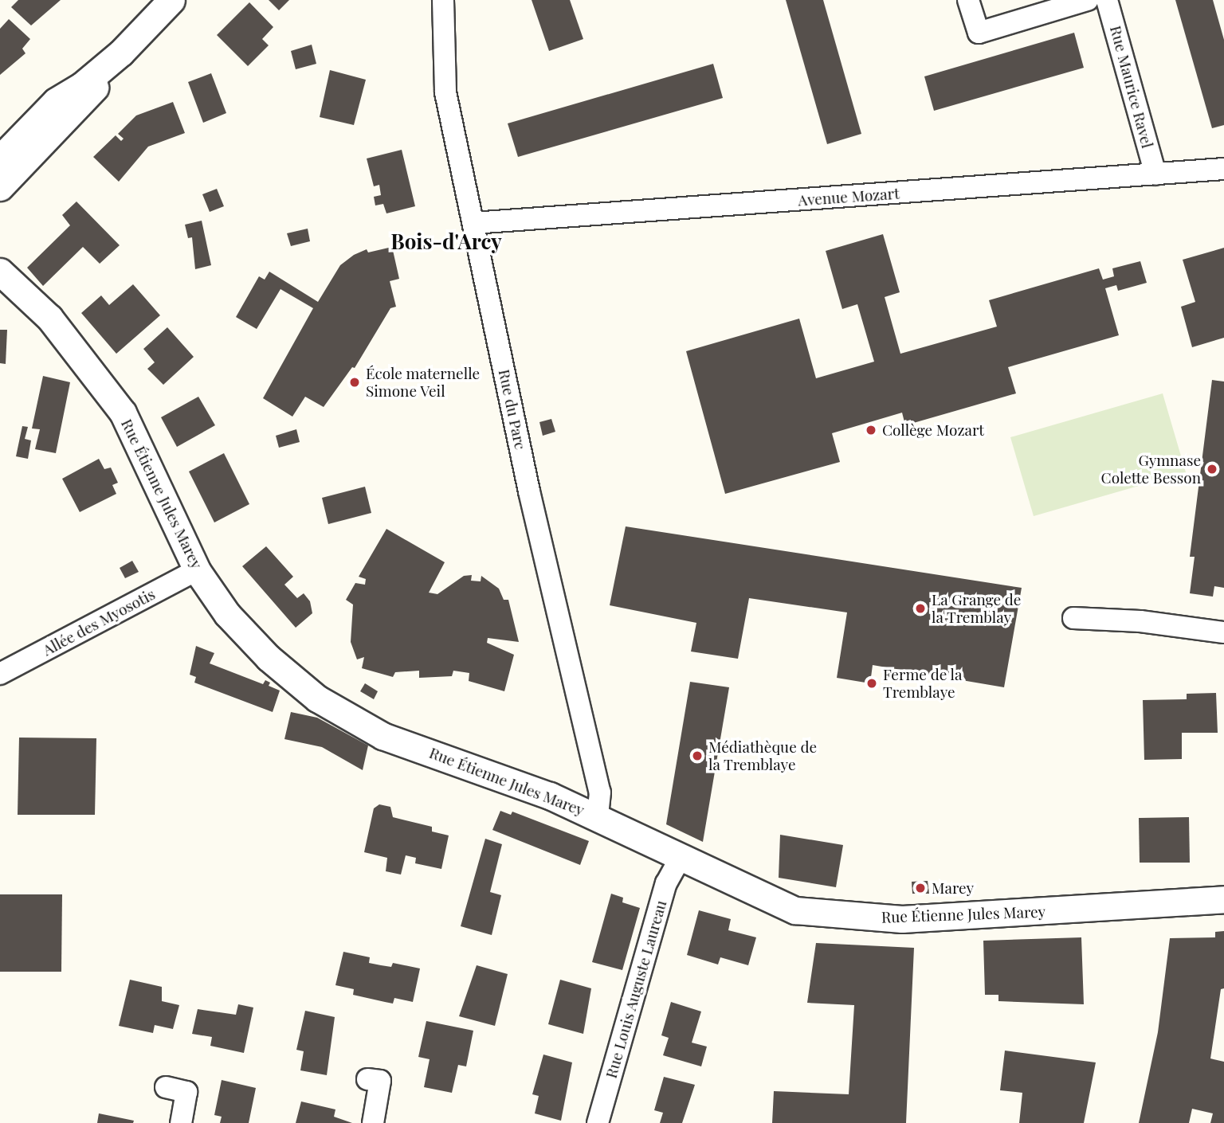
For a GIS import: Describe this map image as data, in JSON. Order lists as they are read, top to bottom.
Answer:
{
  "streets": {
    "street": [
      "Rue Maurice Ravel",
      "Avenue Mozart",
      "Rue du Parc",
      "Rue Étienne Jules Marey",
      "Allée des Myosotis",
      "Rue Louis Auguste Laureau"
    ]
  },
  "crossings": [
    ["Rue Maurice Ravel", "Avenue Mozart"],
    ["Avenue Mozart", "Rue du Parc"],
    ["Rue du Parc", "Rue Étienne Jules Marey"],
    ["Rue Étienne Jules Marey", "Allée des Myosotis"],
    ["Rue Étienne Jules Marey", "Rue Louis Auguste Laureau"]
  ],
  "districts": ["Bois-d'Arcy"],
  "places": [
    "École maternelle Simone Veil",
    "Collège Mozart",
    "Gymnase Colette Besson",
    "La Grange de la Tremblay",
    "Ferme de la Tremblaye",
    "Médiathèque de la Tremblaye",
    "Marey"
  ]
}
